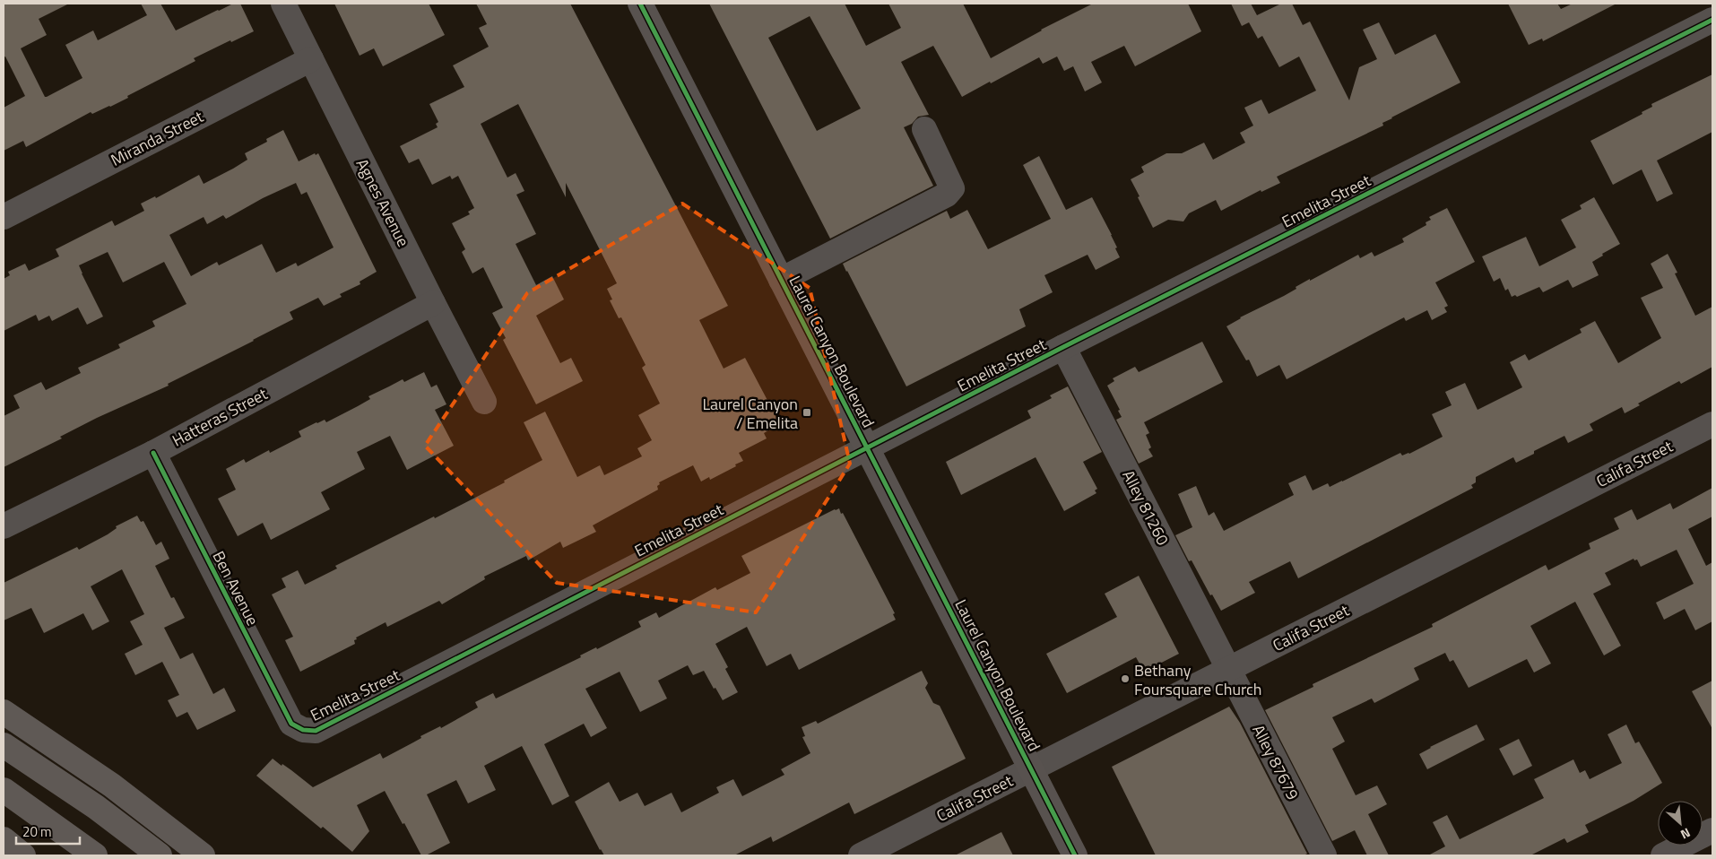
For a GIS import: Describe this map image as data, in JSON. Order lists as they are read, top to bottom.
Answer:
{
  "streets": {
    "main road": ["Laurel Canyon Boulevard"],
    "street": [
      "Miranda Street",
      "Emelita Street",
      "Agnes Avenue",
      "Hatteras Street",
      "Califa Street",
      "Alley 81260",
      "Ben Avenue",
      "Alley 87679"
    ]
  },
  "crossings": [
    ["Miranda Street", "Agnes Avenue"],
    ["Emelita Street", "Laurel Canyon Boulevard"],
    ["Emelita Street", "Alley 81260"],
    ["Emelita Street", "Ben Avenue"],
    ["Agnes Avenue", "Hatteras Street"],
    ["Laurel Canyon Boulevard", "Califa Street"],
    ["Hatteras Street", "Ben Avenue"],
    ["Califa Street", "Alley 81260"],
    ["Califa Street", "Alley 87679"],
    ["Alley 81260", "Alley 87679"]
  ],
  "places": {
    "transit": ["Laurel Canyon / Emelita"],
    "other": ["Bethany Foursquare Church"]
  },
  "scale_bar": "20 m",
  "north": "bottom right"
}
